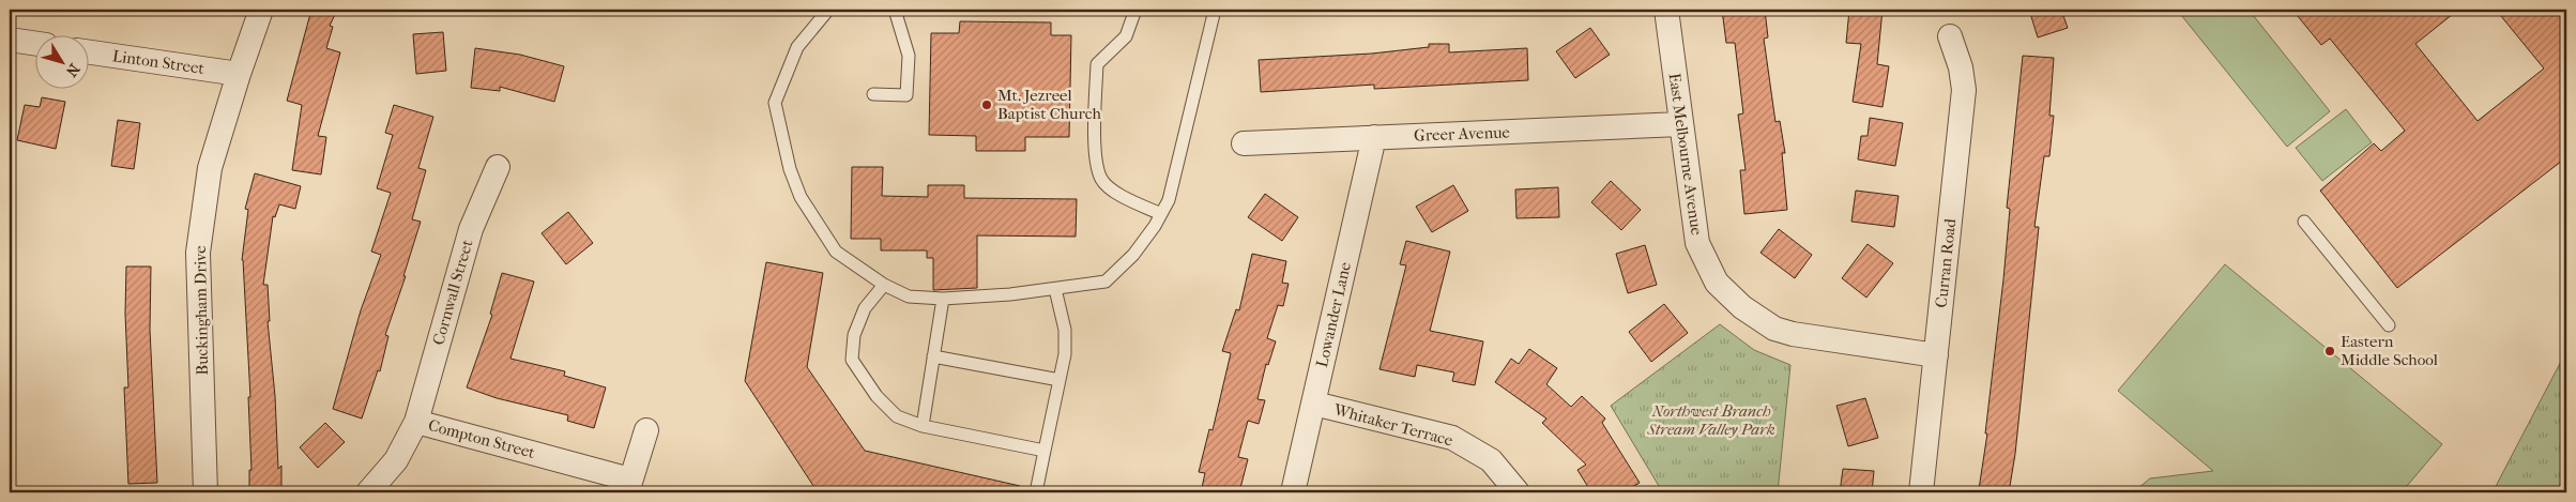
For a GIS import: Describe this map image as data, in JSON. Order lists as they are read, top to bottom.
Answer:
{
  "streets": {
    "street": [
      "Linton Street",
      "Greer Avenue",
      "East Melbourne Avenue",
      "Curran Road",
      "Cornwall Street",
      "Buckingham Drive",
      "Lowander Lane",
      "Whitaker Terrace",
      "Compton Street"
    ]
  },
  "crossings": [
    ["Linton Street", "Buckingham Drive"],
    ["Greer Avenue", "East Melbourne Avenue"],
    ["Greer Avenue", "Lowander Lane"],
    ["East Melbourne Avenue", "Curran Road"],
    ["Cornwall Street", "Compton Street"],
    ["Lowander Lane", "Whitaker Terrace"]
  ],
  "parks": ["Northwest Branch Stream Valley Park"],
  "places": ["Mt. Jezreel Baptist Church", "Eastern Middle School"],
  "north": "bottom right"
}
